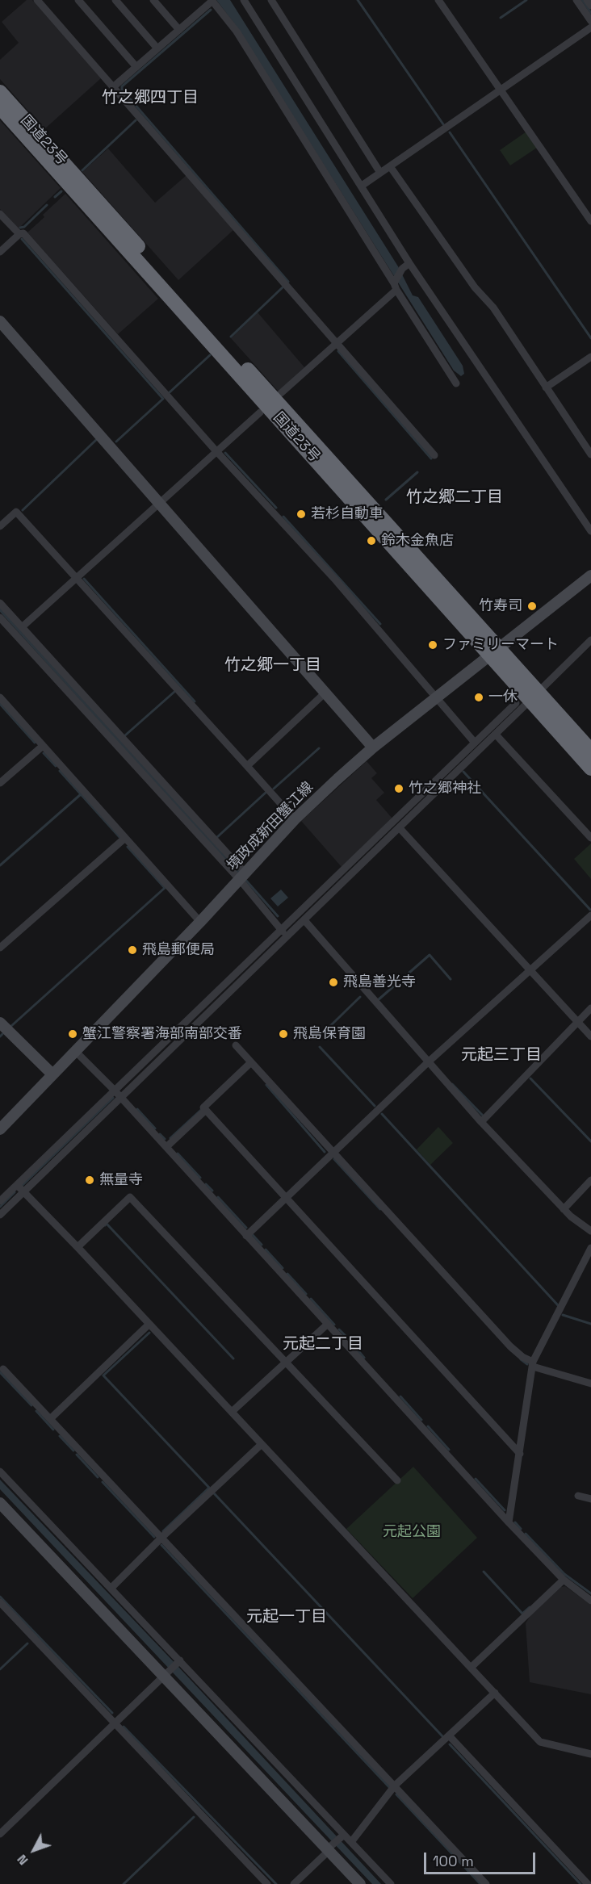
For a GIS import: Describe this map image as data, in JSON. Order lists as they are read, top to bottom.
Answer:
{
  "streets": {
    "highway": ["国道23号"],
    "street": ["境政成新田蟹江線"]
  },
  "crossings": [
    ["国道23号", "境政成新田蟹江線"]
  ],
  "districts": [
    "竹之郷四丁目",
    "竹之郷二丁目",
    "竹之郷一丁目",
    "元起三丁目",
    "元起二丁目",
    "元起一丁目"
  ],
  "parks": ["元起公園"],
  "places": [
    "若杉自動車",
    "鈴木金魚店",
    "竹寿司",
    "ファミリーマート",
    "一休",
    "竹之郷神社",
    "飛島郵便局",
    "飛島善光寺",
    "蟹江警察署海部南部交番",
    "飛島保育園",
    "無量寺"
  ],
  "scale_bar": "100 m",
  "north": "bottom left"
}
